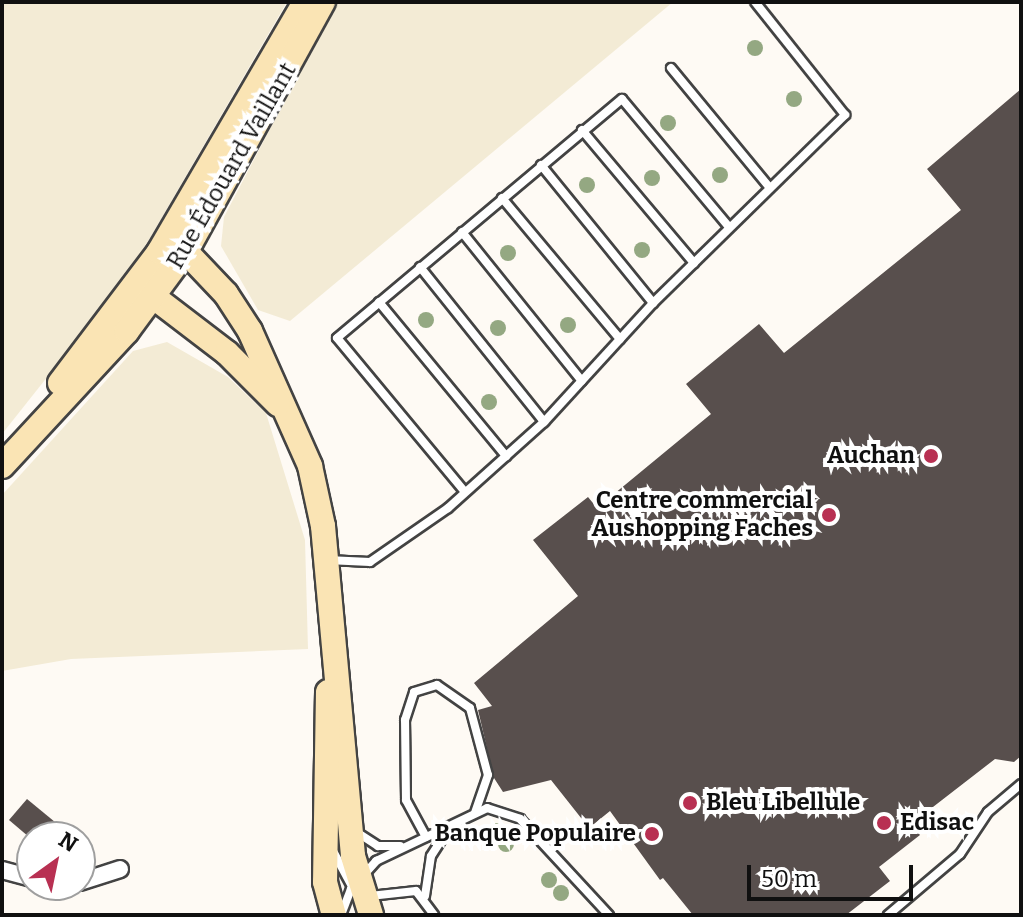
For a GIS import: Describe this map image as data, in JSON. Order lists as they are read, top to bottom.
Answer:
{
  "streets": {
    "street": ["Rue Édouard Vaillant"]
  },
  "places": [
    "Auchan",
    "Centre commercial Aushopping Faches",
    "Bleu Libellule",
    "Edisac",
    "Banque Populaire"
  ],
  "scale_bar": "50 m",
  "north": "top right"
}
